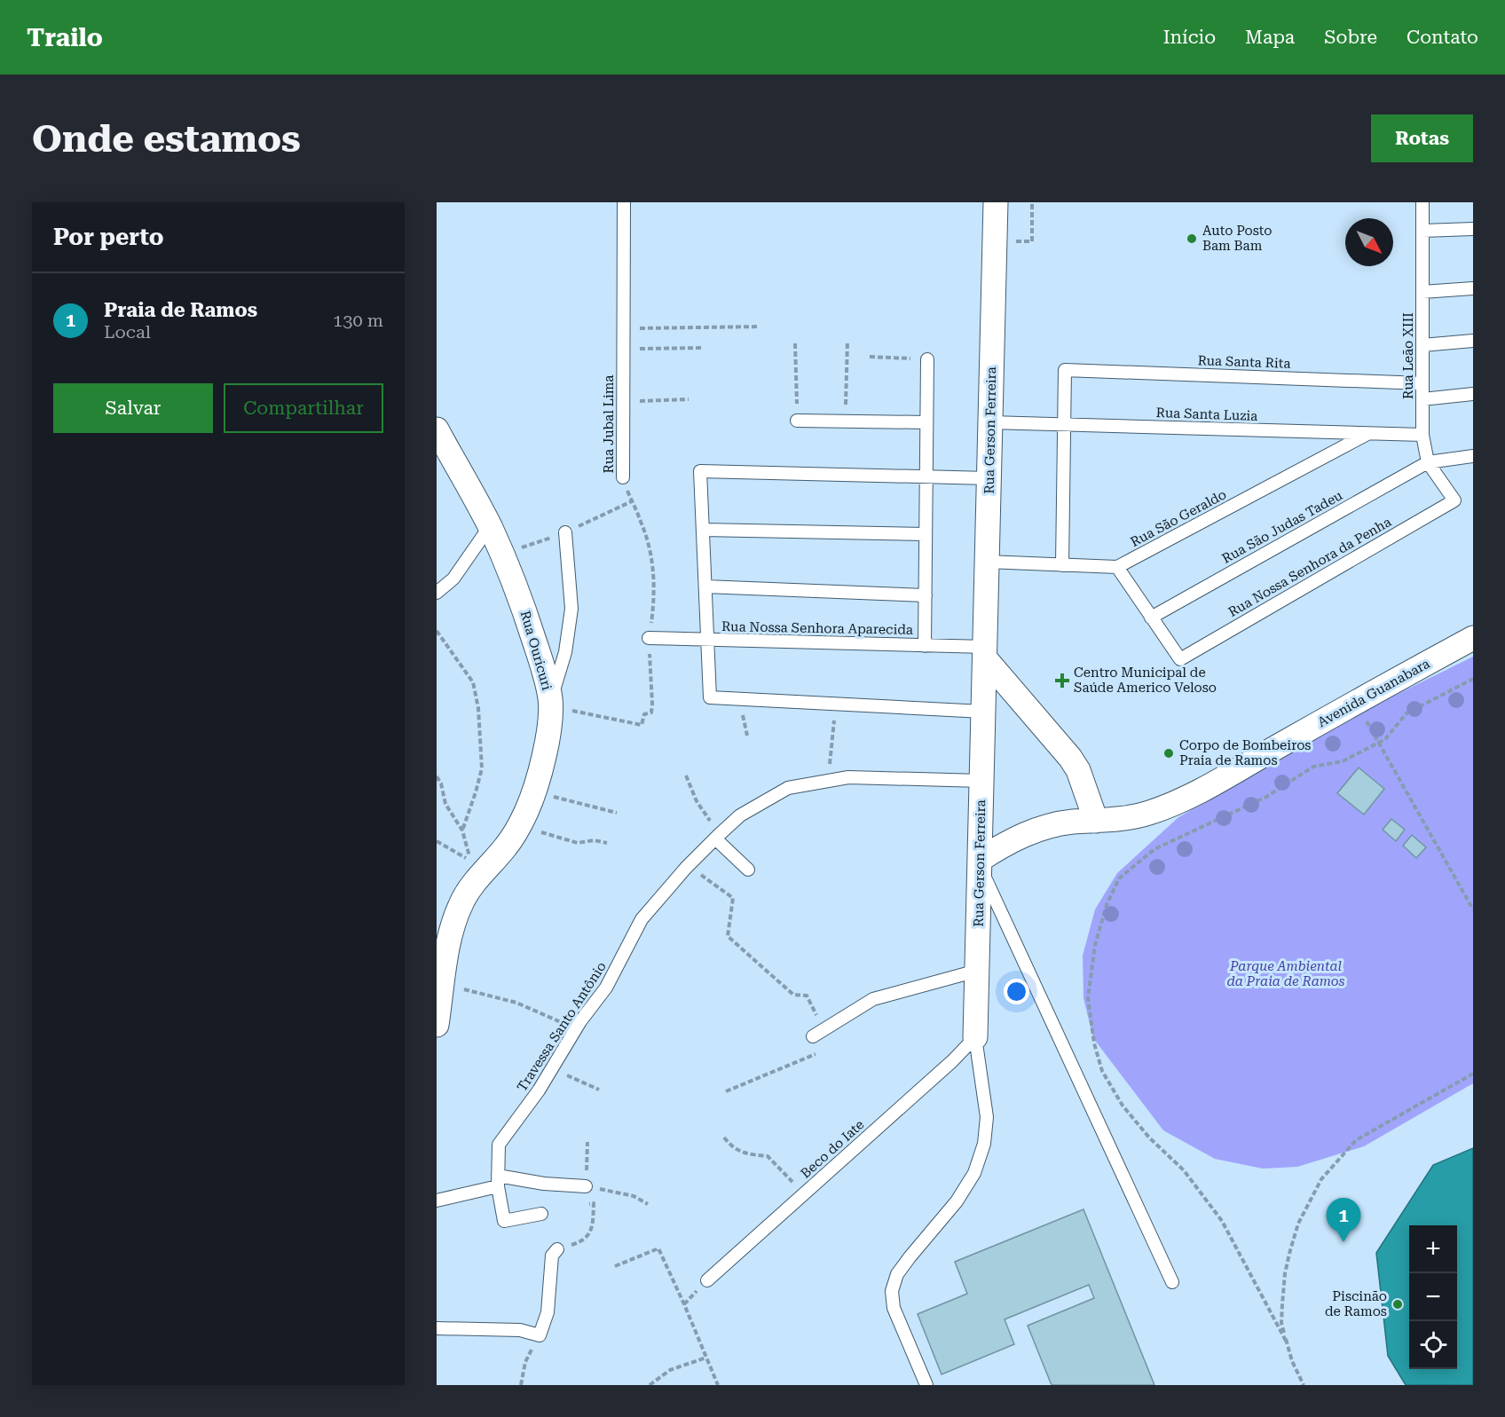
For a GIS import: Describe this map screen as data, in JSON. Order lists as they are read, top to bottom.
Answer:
{
  "streets": {
    "street": ["Rua Gerson Ferreira", "Rua Ouricuri", "Avenida Guanabara"],
    "lane": [
      "Rua Leão XIII",
      "Rua Santa Rita",
      "Rua Santa Luzia",
      "Rua Jubal Lima",
      "Rua São Geraldo",
      "Rua São Judas Tadeu",
      "Rua Nossa Senhora da Penha",
      "Rua Nossa Senhora Aparecida",
      "Travessa Santo Antônio",
      "Beco do Iate"
    ]
  },
  "crossings": [
    ["Rua Leão XIII", "Rua Santa Rita"],
    ["Rua Leão XIII", "Rua Santa Luzia"],
    ["Rua Leão XIII", "Rua São Judas Tadeu"],
    ["Rua Leão XIII", "Rua Nossa Senhora da Penha"],
    ["Rua Santa Rita", "Rua Santa Luzia"],
    ["Rua Santa Luzia", "Rua Gerson Ferreira"],
    ["Rua Santa Luzia", "Rua São Geraldo"],
    ["Rua Jubal Lima", "Rua Nossa Senhora Aparecida"],
    ["Rua Jubal Lima", "Rua Ouricuri"],
    ["Rua Gerson Ferreira", "Rua São Geraldo"],
    ["Rua Gerson Ferreira", "Rua Nossa Senhora Aparecida"],
    ["Rua Gerson Ferreira", "Avenida Guanabara"],
    ["Rua Gerson Ferreira", "Travessa Santo Antônio"],
    ["Rua Gerson Ferreira", "Beco do Iate"],
    ["Rua São Judas Tadeu", "Rua Nossa Senhora da Penha"]
  ],
  "parks": ["Parque Ambiental da Praia de Ramos"],
  "places": {
    "other": ["Auto Posto Bam Bam", "Corpo de Bombeiros Praia de Ramos", "Piscinão de Ramos"],
    "health": ["Centro Municipal de Saúde Americo Veloso"]
  },
  "north": "bottom right",
  "page": {
    "header": "Trailo",
    "nav": [
      "Início",
      "Mapa",
      "Sobre",
      "Contato"
    ],
    "buttons": [
      "Rotas",
      ["Salvar", "Compartilhar"]
    ],
    "title": "Onde estamos",
    "heading": "Por perto",
    "list": [
      {
        "mark": "1",
        "name": "Praia de Ramos",
        "note": "Local",
        "value": "130 m"
      }
    ],
    "pins": "1",
    "map_buttons": ["+", "−"]
  }
}
